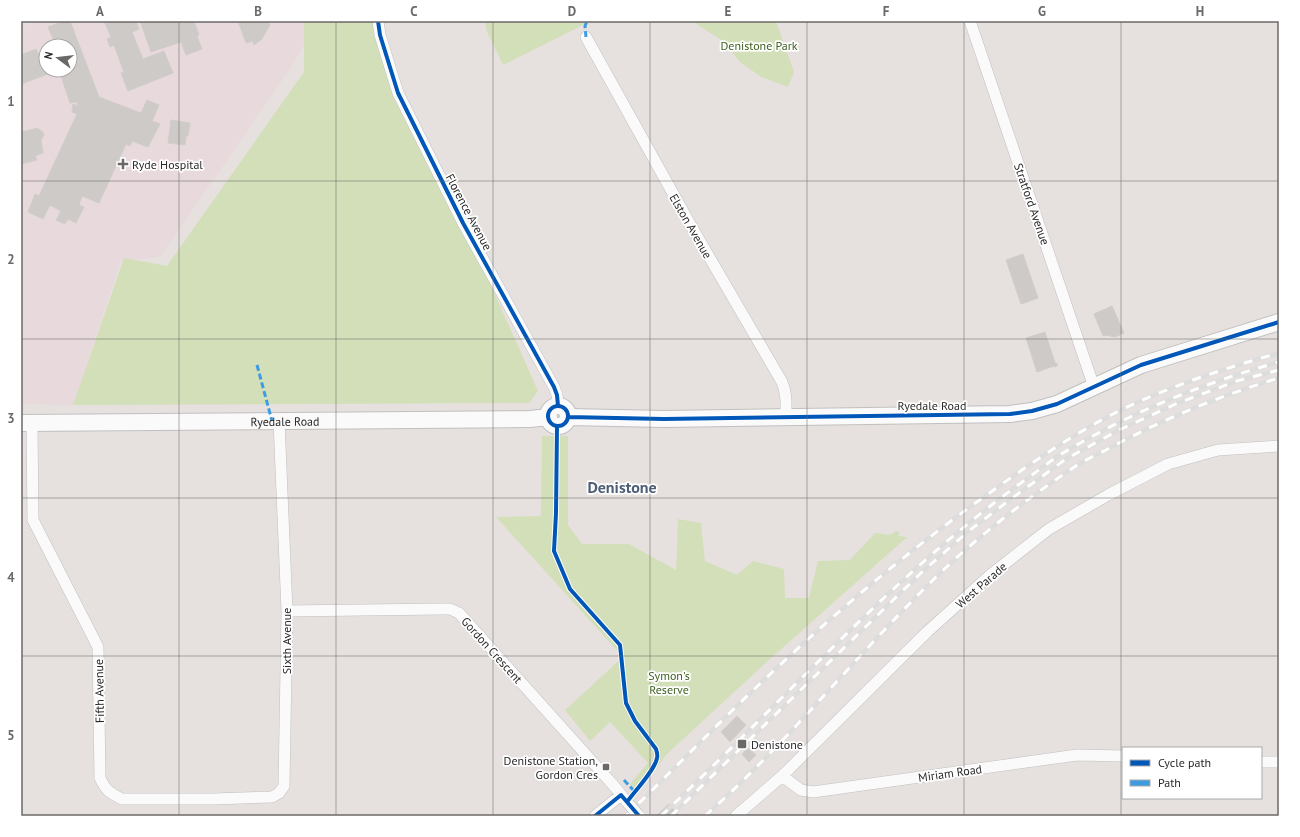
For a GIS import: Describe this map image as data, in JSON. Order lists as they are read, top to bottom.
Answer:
{
  "streets": {
    "street": [
      "Stratford Avenue",
      "Florence Avenue",
      "Elston Avenue",
      "Ryedale Road",
      "West Parade",
      "Sixth Avenue",
      "Gordon Crescent",
      "Fifth Avenue",
      "Miriam Road"
    ]
  },
  "crossings": [
    ["Stratford Avenue", "Ryedale Road"],
    ["Florence Avenue", "Ryedale Road"],
    ["Elston Avenue", "Ryedale Road"],
    ["Ryedale Road", "Sixth Avenue"],
    ["Ryedale Road", "Fifth Avenue"],
    ["West Parade", "Miriam Road"],
    ["Sixth Avenue", "Gordon Crescent"],
    ["Sixth Avenue", "Fifth Avenue"]
  ],
  "districts": ["Denistone"],
  "parks": ["Denistone Park", "Symon's Reserve"],
  "places": {
    "health": ["Ryde Hospital"],
    "transit": ["Denistone", "Denistone Station, Gordon Cres"]
  },
  "legend": ["Cycle path", "Path"],
  "north": "left",
  "grid": {
    "columns": [
      "A",
      "B",
      "C",
      "D",
      "E",
      "F",
      "G",
      "H"
    ],
    "rows": [
      "1",
      "2",
      "3",
      "4",
      "5"
    ]
  }
}
